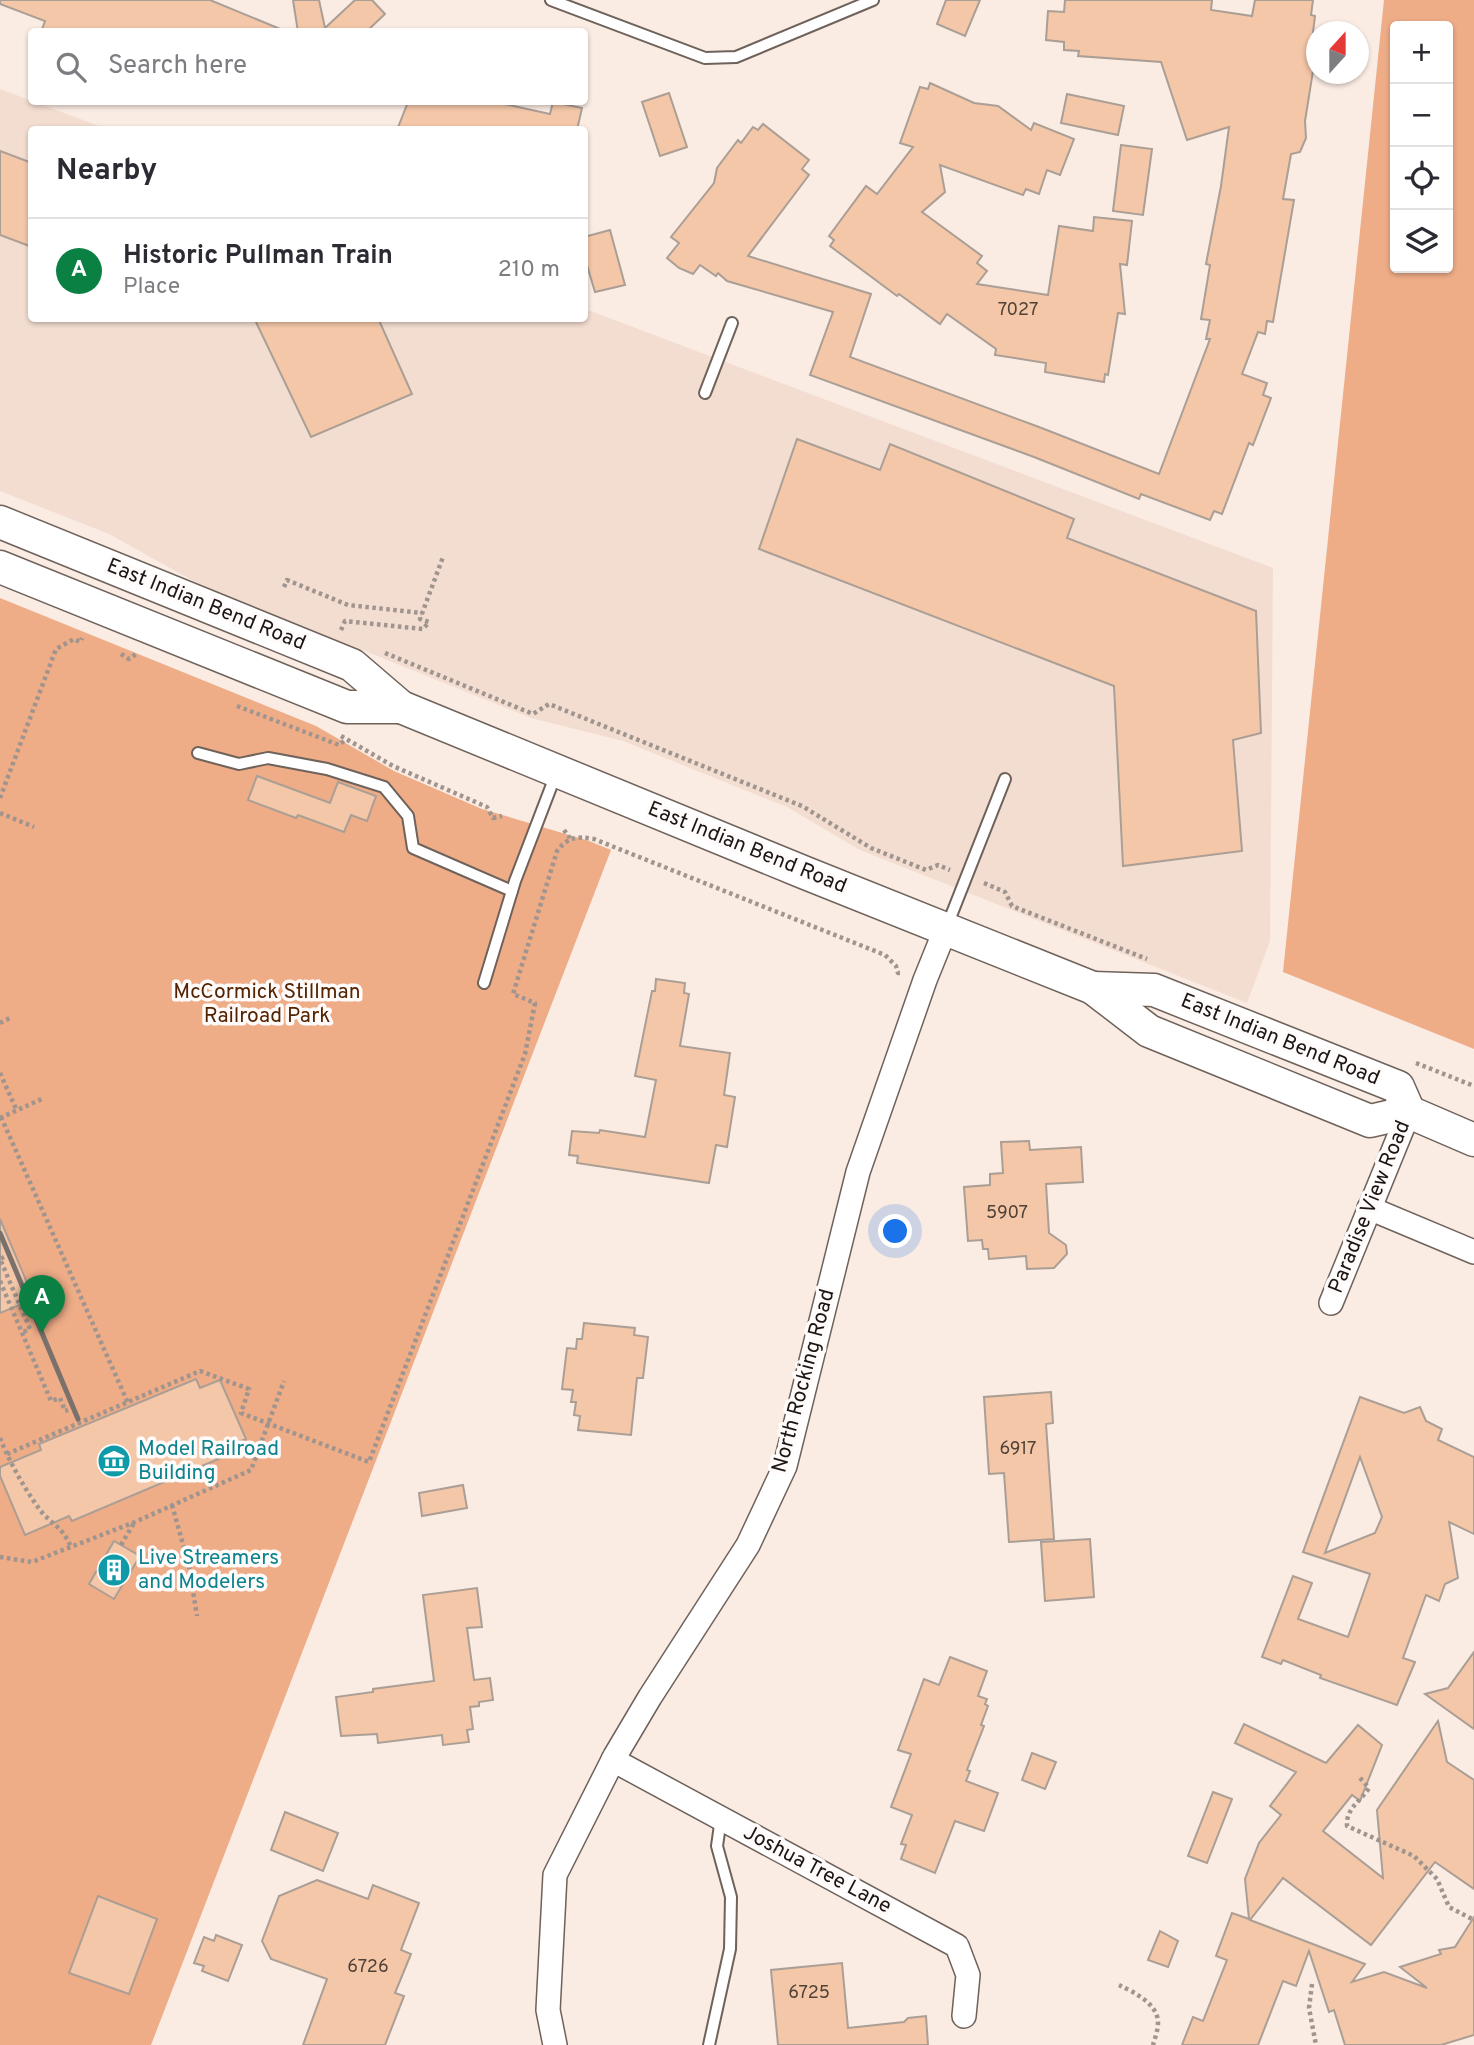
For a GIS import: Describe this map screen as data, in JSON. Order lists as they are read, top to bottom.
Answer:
{
  "streets": {
    "main road": ["East Indian Bend Road"],
    "street": ["Paradise View Road", "North Rocking Road", "Joshua Tree Lane"]
  },
  "crossings": [
    ["East Indian Bend Road", "Paradise View Road"],
    ["East Indian Bend Road", "North Rocking Road"],
    ["North Rocking Road", "Joshua Tree Lane"]
  ],
  "parks": ["McCormick Stillman Railroad Park"],
  "places": {
    "museum": ["Model Railroad Building"],
    "building": ["Live Streamers and Modelers"]
  },
  "house_numbers": [
    "7027",
    "5907",
    "6917",
    "6726",
    "6725"
  ],
  "north": "top",
  "page": {
    "map_buttons": ["+", "−"],
    "search": "Search here",
    "heading": "Nearby",
    "list": [
      {
        "mark": "A",
        "name": "Historic Pullman Train",
        "note": "Place",
        "value": "210 m"
      }
    ],
    "pins": "A"
  }
}
